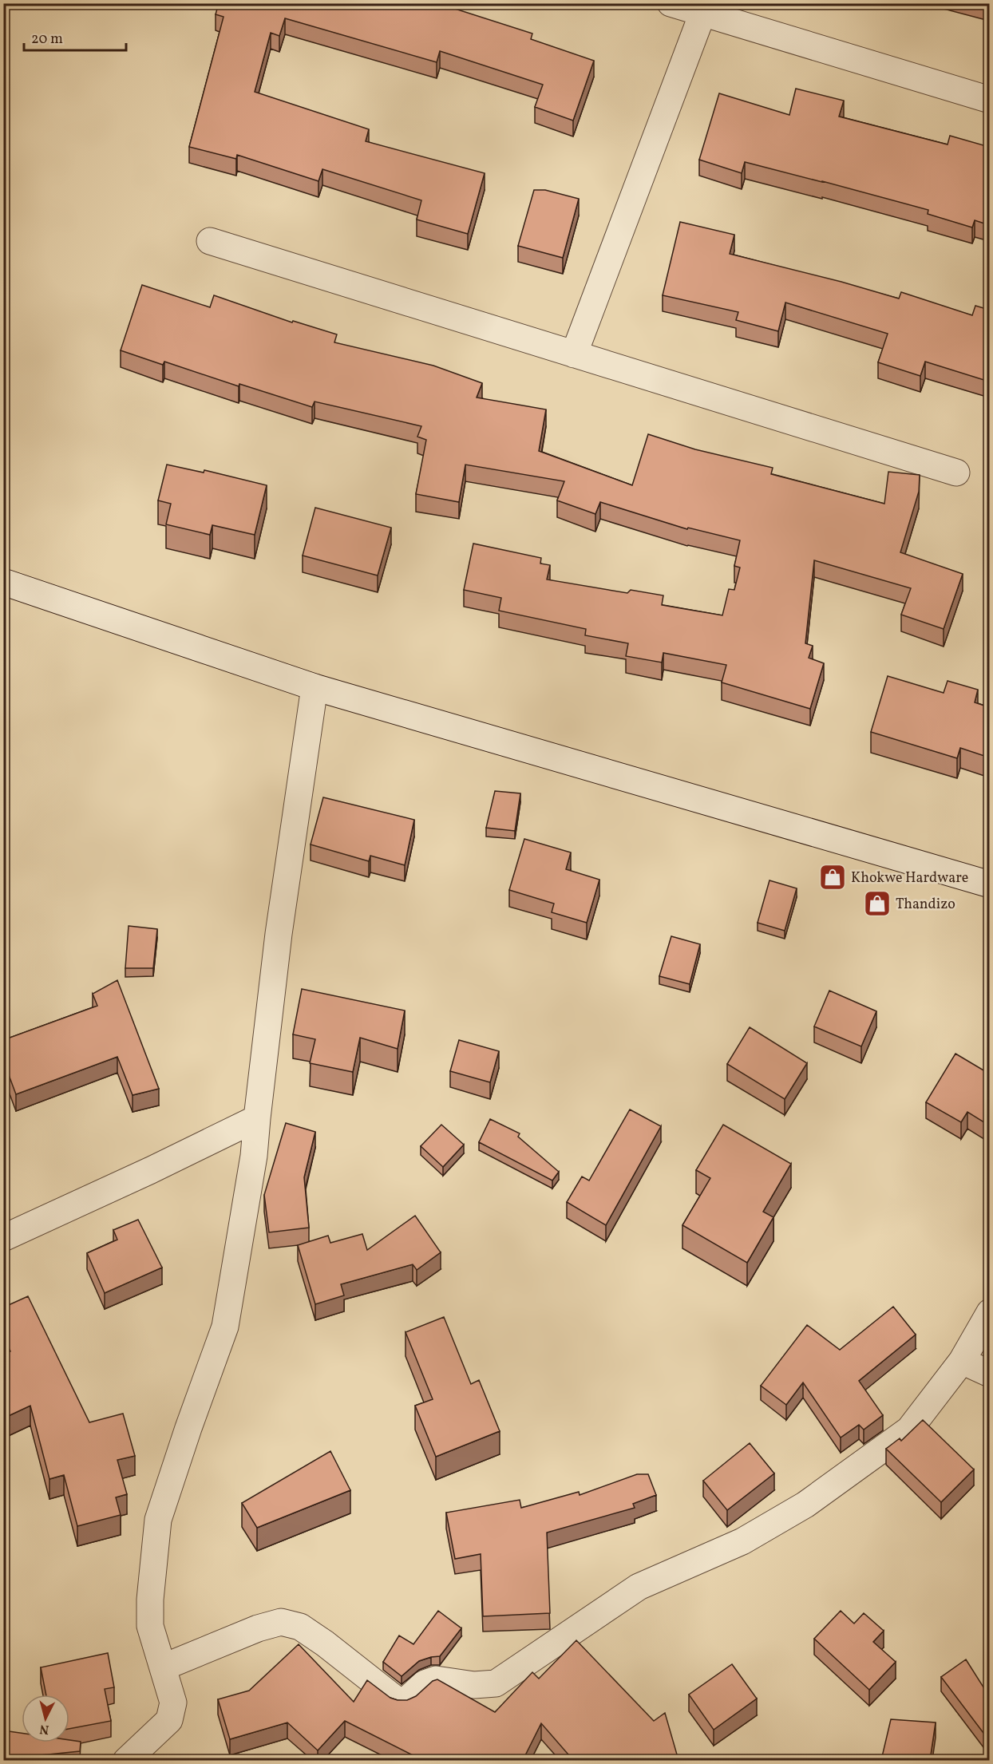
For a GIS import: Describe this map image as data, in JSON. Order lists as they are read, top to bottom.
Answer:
{
  "places": {
    "shop": ["Khokwe Hardware", "Thandizo"]
  },
  "scale_bar": "20 m",
  "north": "bottom"
}
